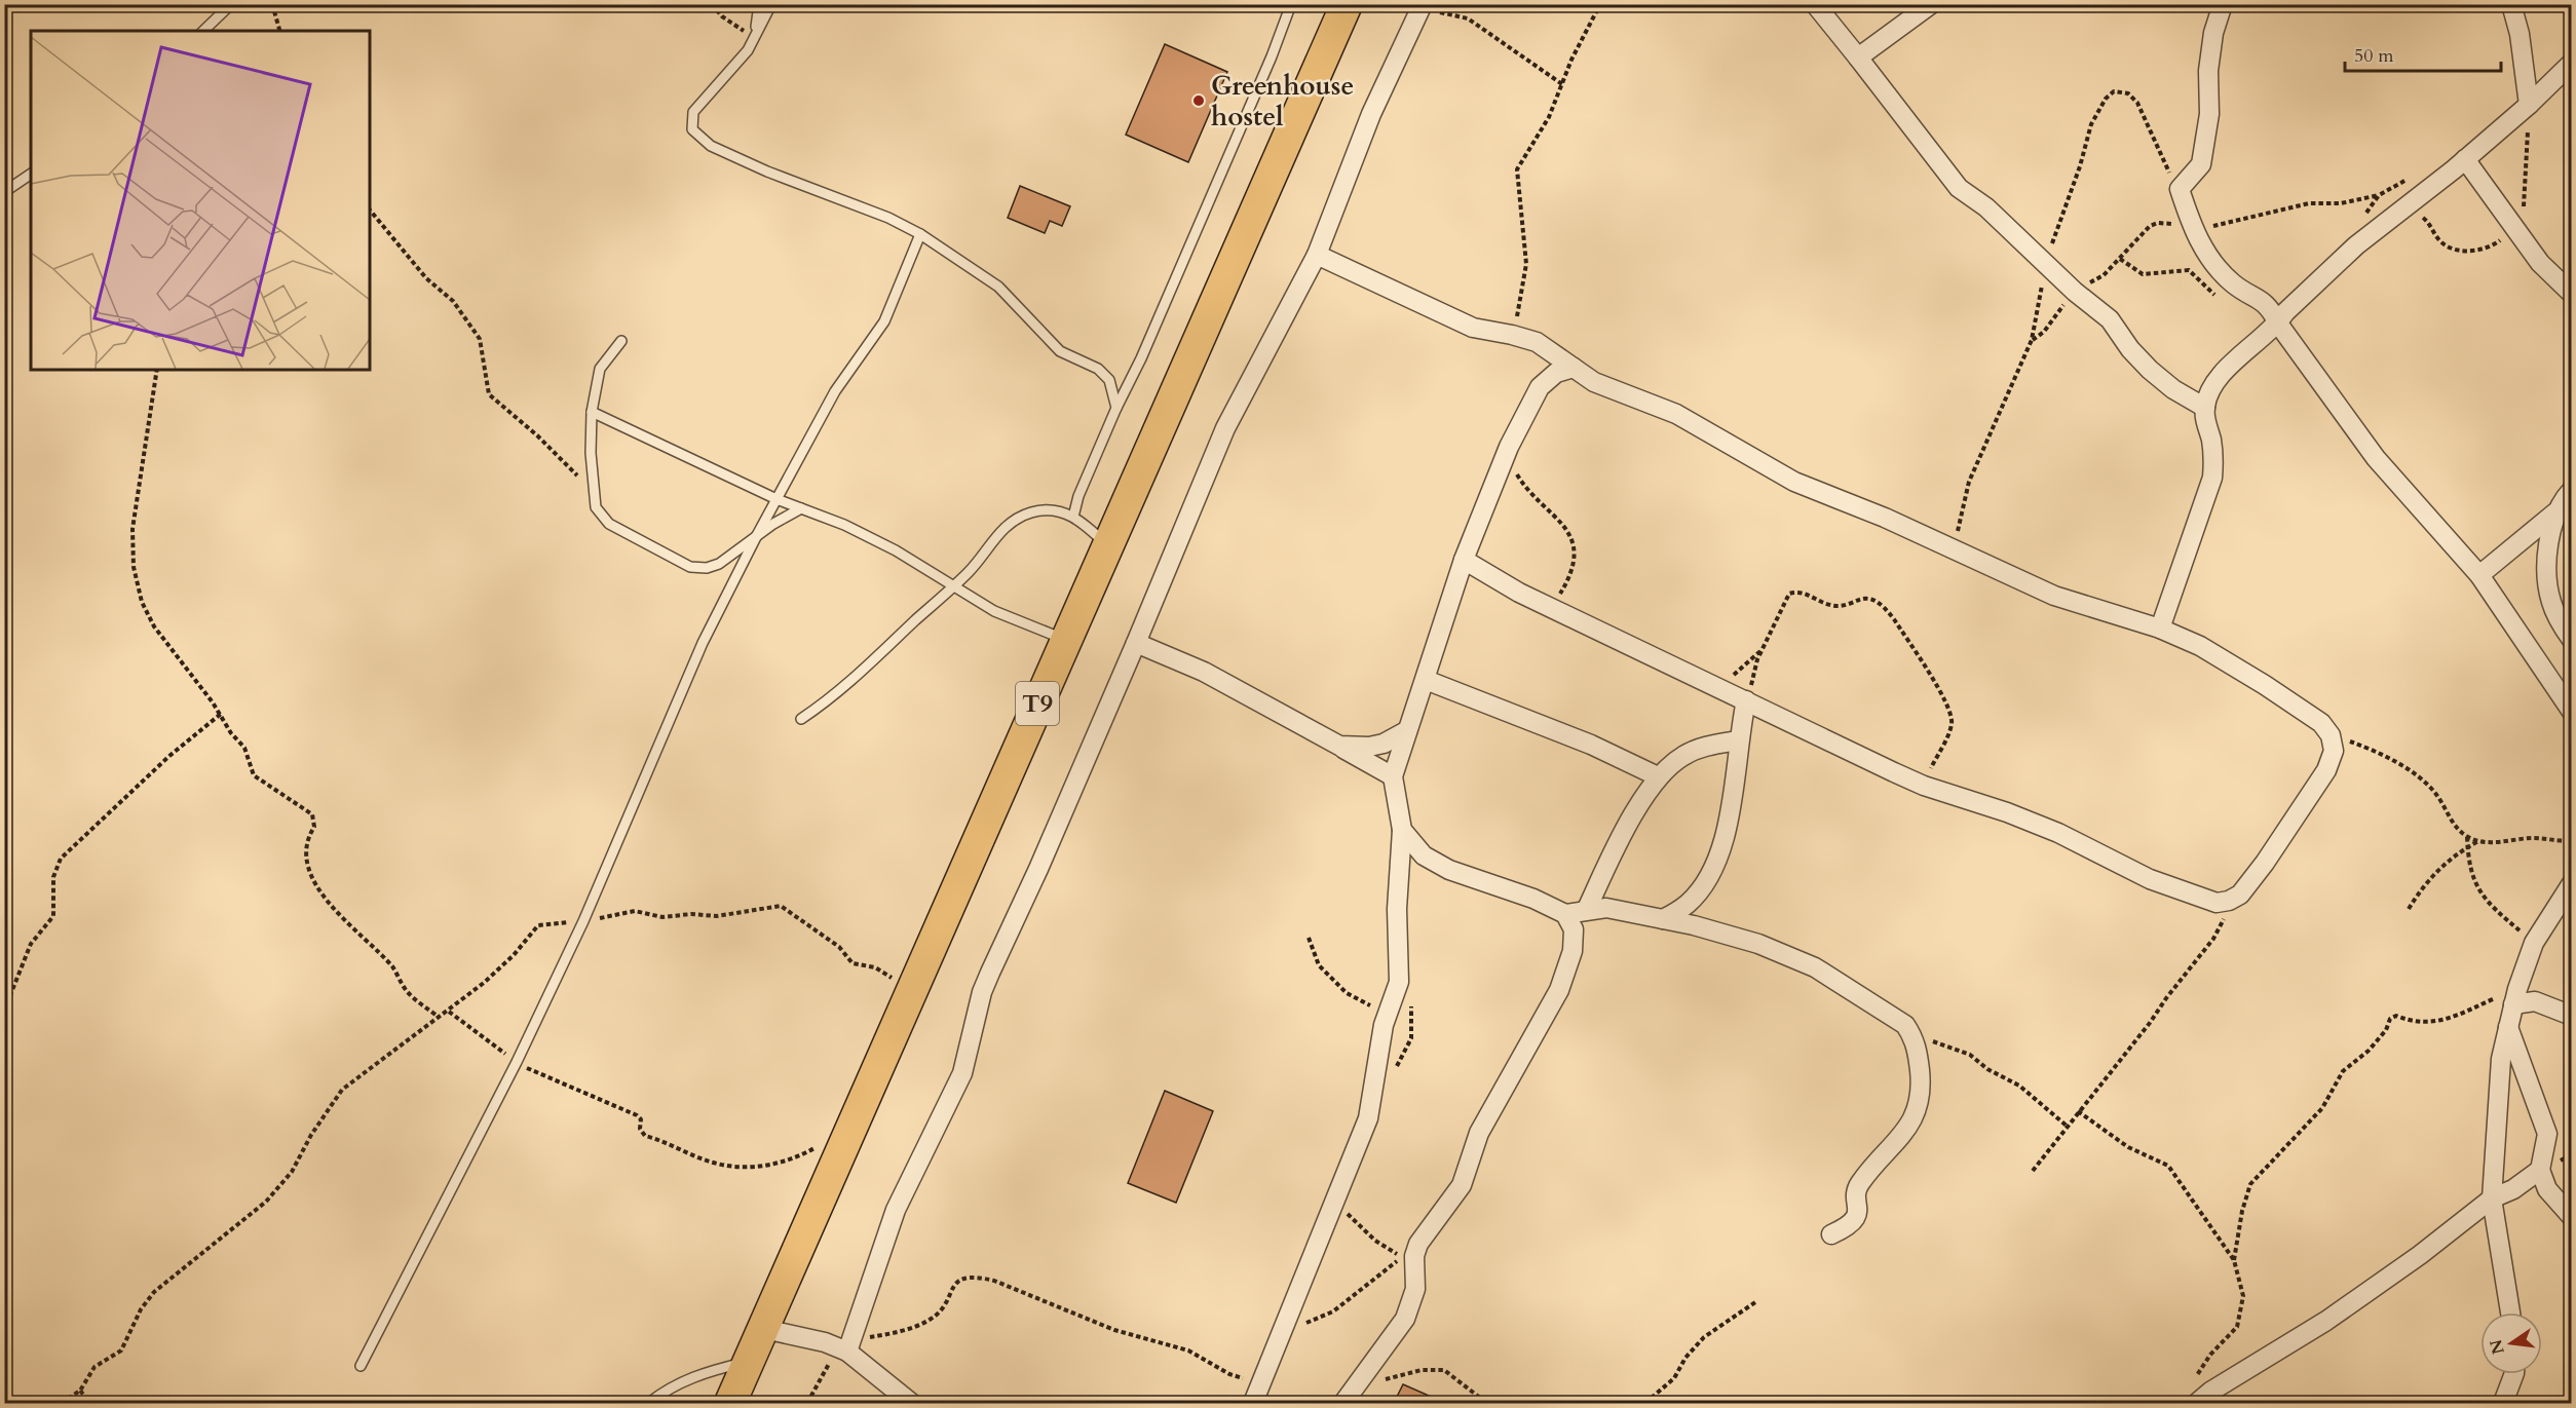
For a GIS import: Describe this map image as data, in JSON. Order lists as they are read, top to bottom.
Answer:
{
  "streets": {
    "highway": ["T9"]
  },
  "places": ["Greenhouse hostel"],
  "scale_bar": "50 m",
  "north": "left"
}
